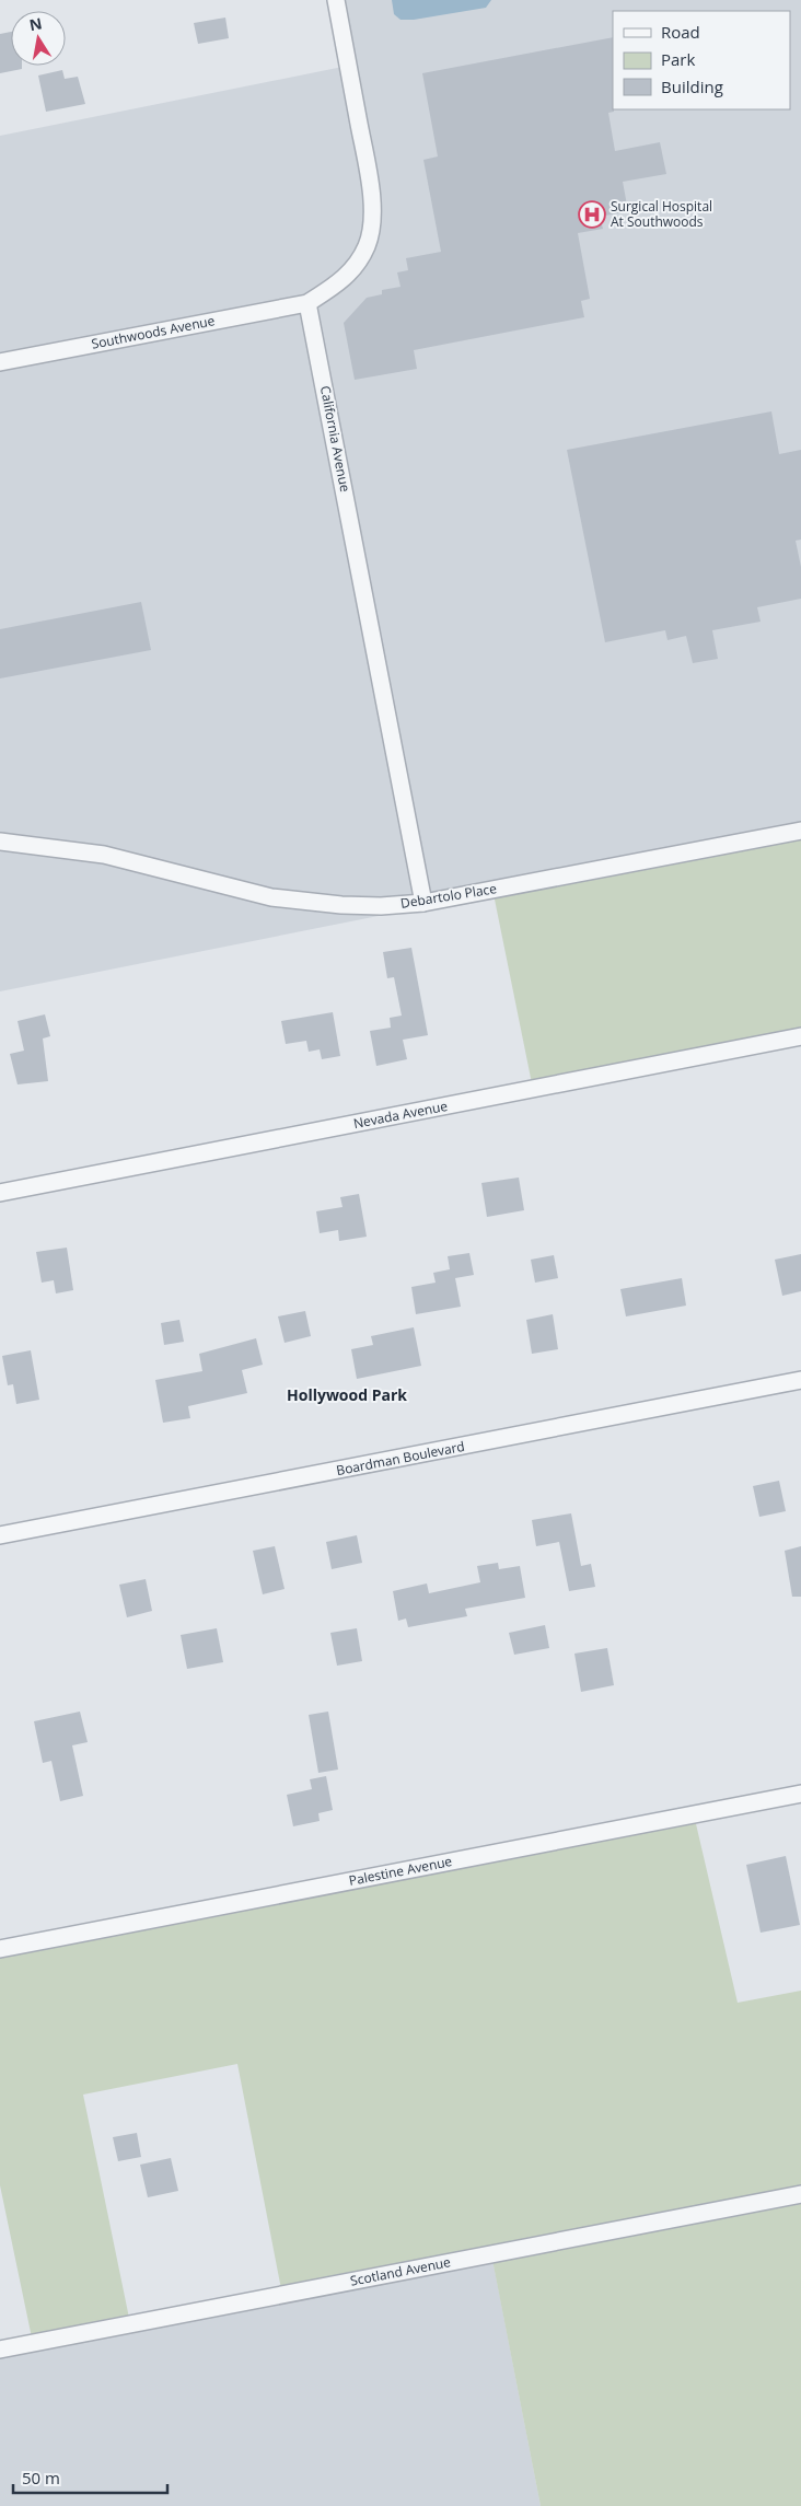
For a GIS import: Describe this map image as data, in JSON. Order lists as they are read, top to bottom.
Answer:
{
  "streets": {
    "street": [
      "Southwoods Avenue",
      "California Avenue",
      "Debartolo Place",
      "Nevada Avenue",
      "Boardman Boulevard",
      "Palestine Avenue",
      "Scotland Avenue"
    ]
  },
  "crossings": [
    ["Southwoods Avenue", "California Avenue"],
    ["California Avenue", "Debartolo Place"]
  ],
  "districts": ["Hollywood Park"],
  "places": {
    "hospital": ["Surgical Hospital At Southwoods"]
  },
  "legend": ["Road", "Park", "Building"],
  "scale_bar": "50 m",
  "north": "top"
}
